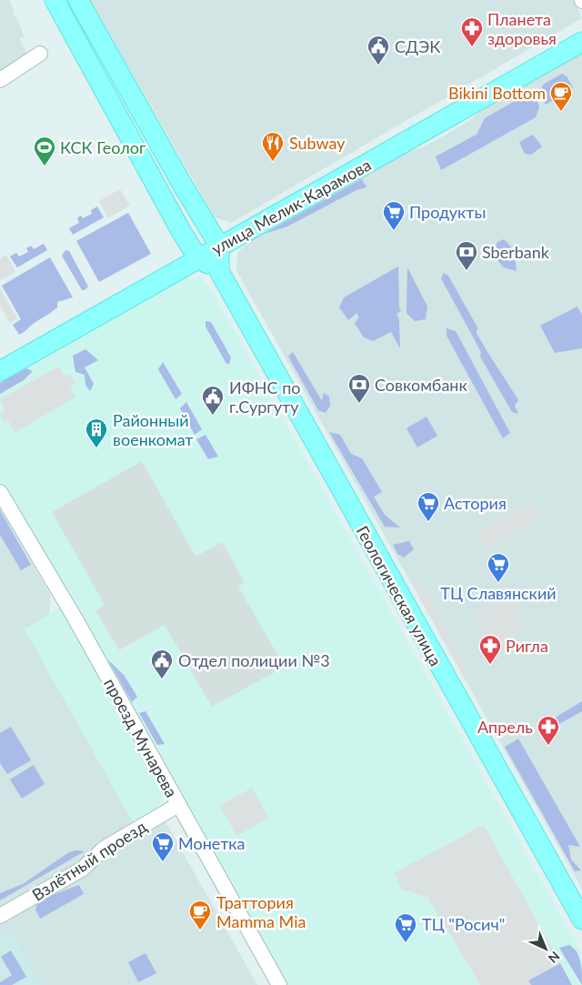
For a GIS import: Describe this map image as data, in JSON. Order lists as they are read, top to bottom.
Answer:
{
  "streets": {
    "main road": ["улица Мелик-Карамова", "Геологическая улица"],
    "street": ["проезд Мунарева", "Взлётный проезд"]
  },
  "crossings": [
    ["улица Мелик-Карамова", "Геологическая улица"],
    ["проезд Мунарева", "Взлётный проезд"]
  ],
  "places": {
    "pharmacy": ["Планета здоровья", "Ригла", "Апрель"],
    "public building": ["СДЭК", "ИФНС по г.Сургуту", "Отдел полиции №3"],
    "cafe": ["Bikini Bottom", "Траттория Mamma Mia"],
    "restaurant": ["Subway"],
    "sports": ["КСК Геолог"],
    "supermarket": [
      "Продукты",
      "Астория",
      "ТЦ Славянский",
      "Монетка",
      "ТЦ \"Росич\""
    ],
    "bank": ["Sberbank", "Совкомбанк"],
    "building": ["Районный военкомат"]
  },
  "north": "bottom right"
}
